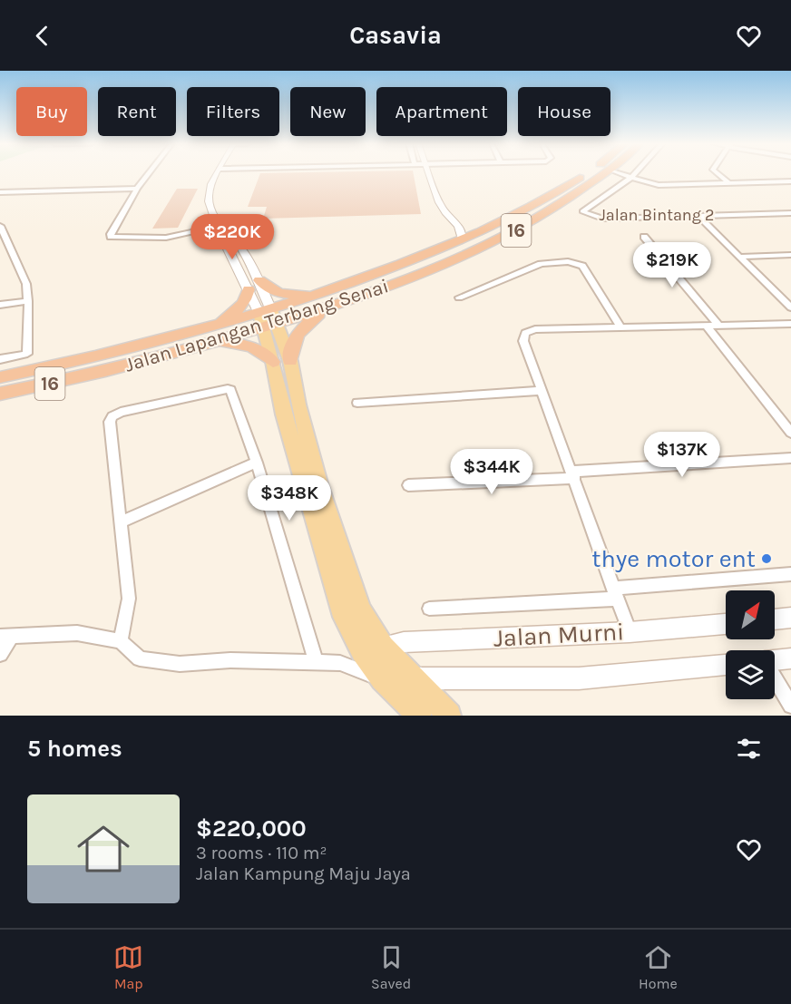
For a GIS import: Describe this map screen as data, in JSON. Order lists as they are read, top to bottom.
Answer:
{
  "streets": {
    "highway": ["16", "Jalan Lapangan Terbang Senai"],
    "main road": ["Jalan Murni"],
    "street": ["Jalan Bintang 2"]
  },
  "places": ["thye motor ent"],
  "north": "top right",
  "page": {
    "header": "Casavia",
    "chip": [
      "Buy",
      "Rent",
      "Filters",
      "New",
      "Apartment",
      "House"
    ],
    "price": [
      "$220K",
      "$219K",
      "$137K",
      "$344K",
      "$348K"
    ],
    "heading": "5 homes",
    "list": [
      {
        "name": "$220,000",
        "note": "3 rooms · 110 m² · Jalan Kampung Maju Jaya"
      }
    ],
    "tabs": ["Map", "Saved", "Home"]
  }
}
